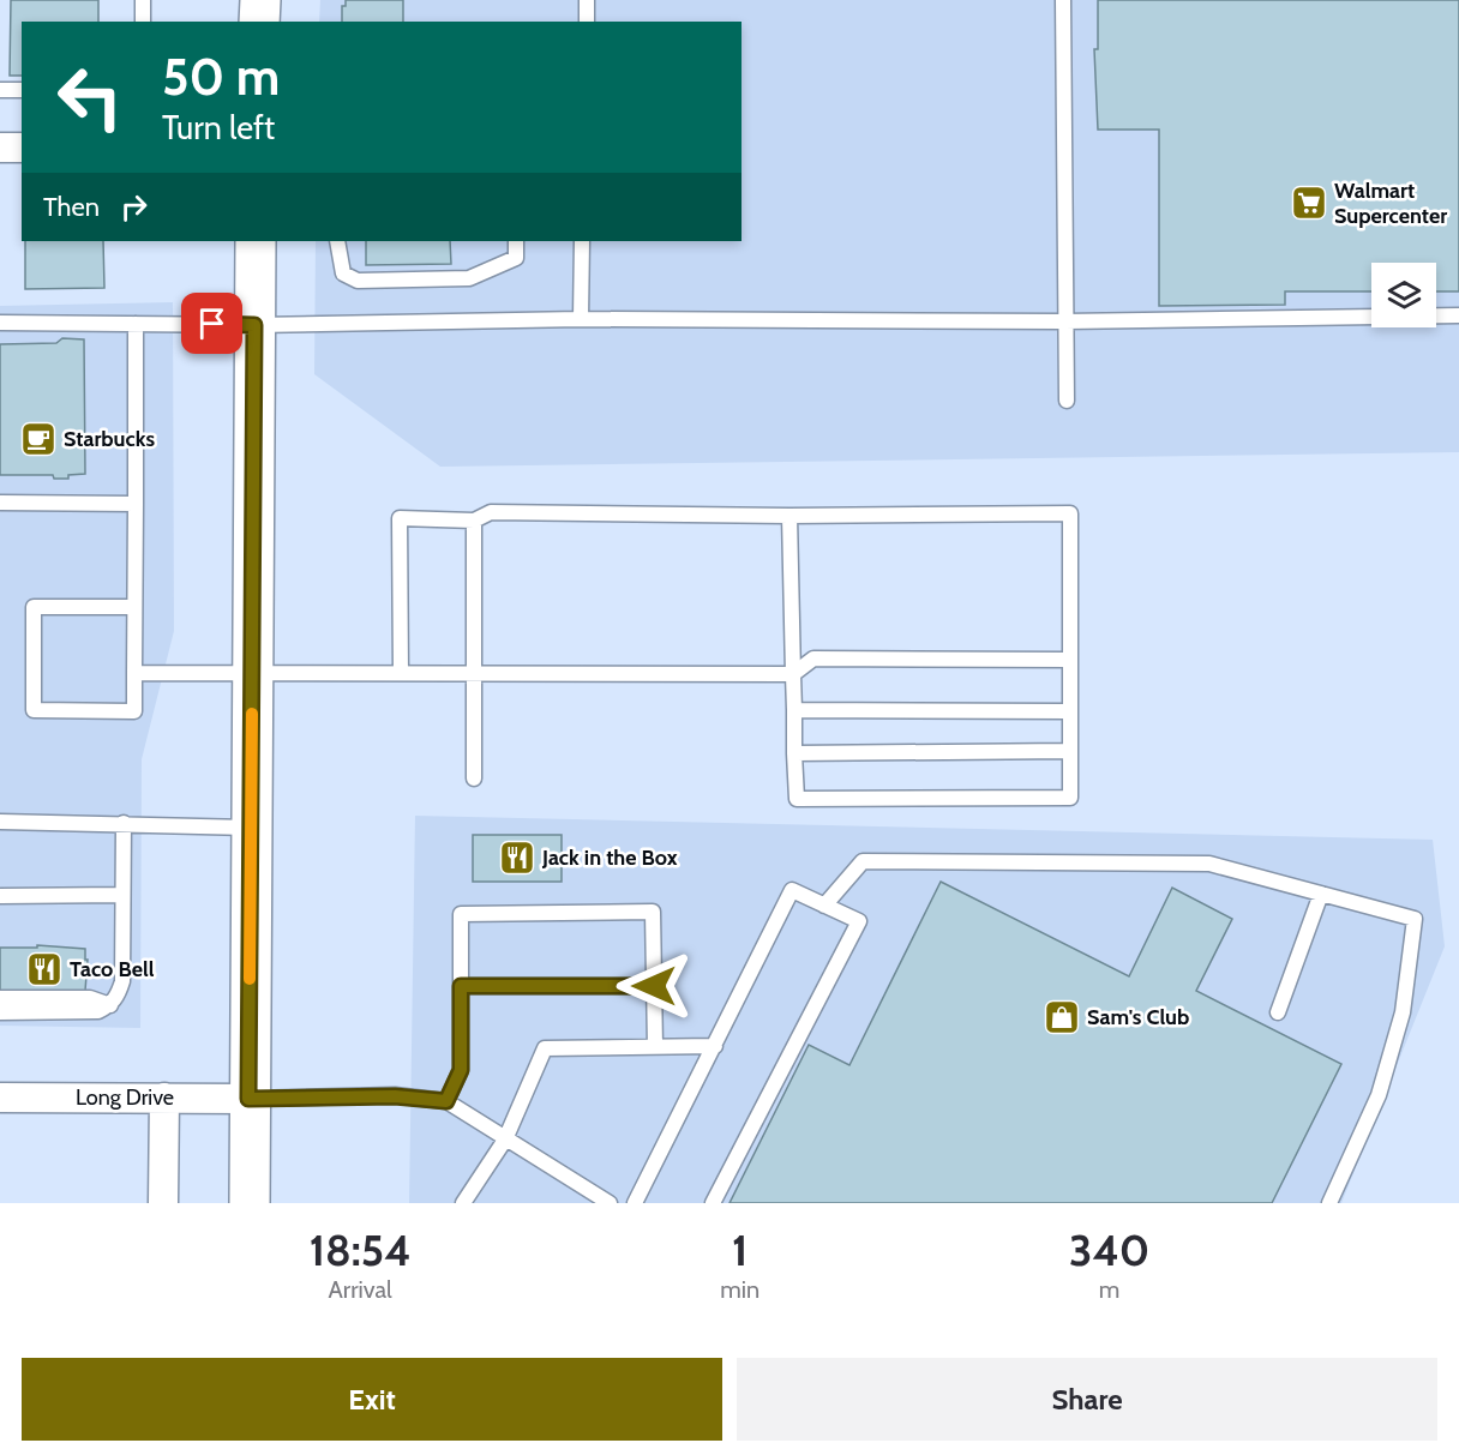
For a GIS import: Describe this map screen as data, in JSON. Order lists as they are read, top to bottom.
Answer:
{
  "streets": {
    "street": ["Long Drive"]
  },
  "places": {
    "supermarket": ["Walmart Supercenter"],
    "cafe": ["Starbucks"],
    "restaurant": ["Jack in the Box", "Taco Bell"],
    "shop": ["Sam's Club"]
  },
  "page": {
    "turn": ["50 m", "Turn left"],
    "then": "Then",
    "eta": [
      "18:54",
      "Arrival",
      "1",
      "min",
      "340",
      "m"
    ],
    "buttons": ["Exit", "Share"]
  }
}
